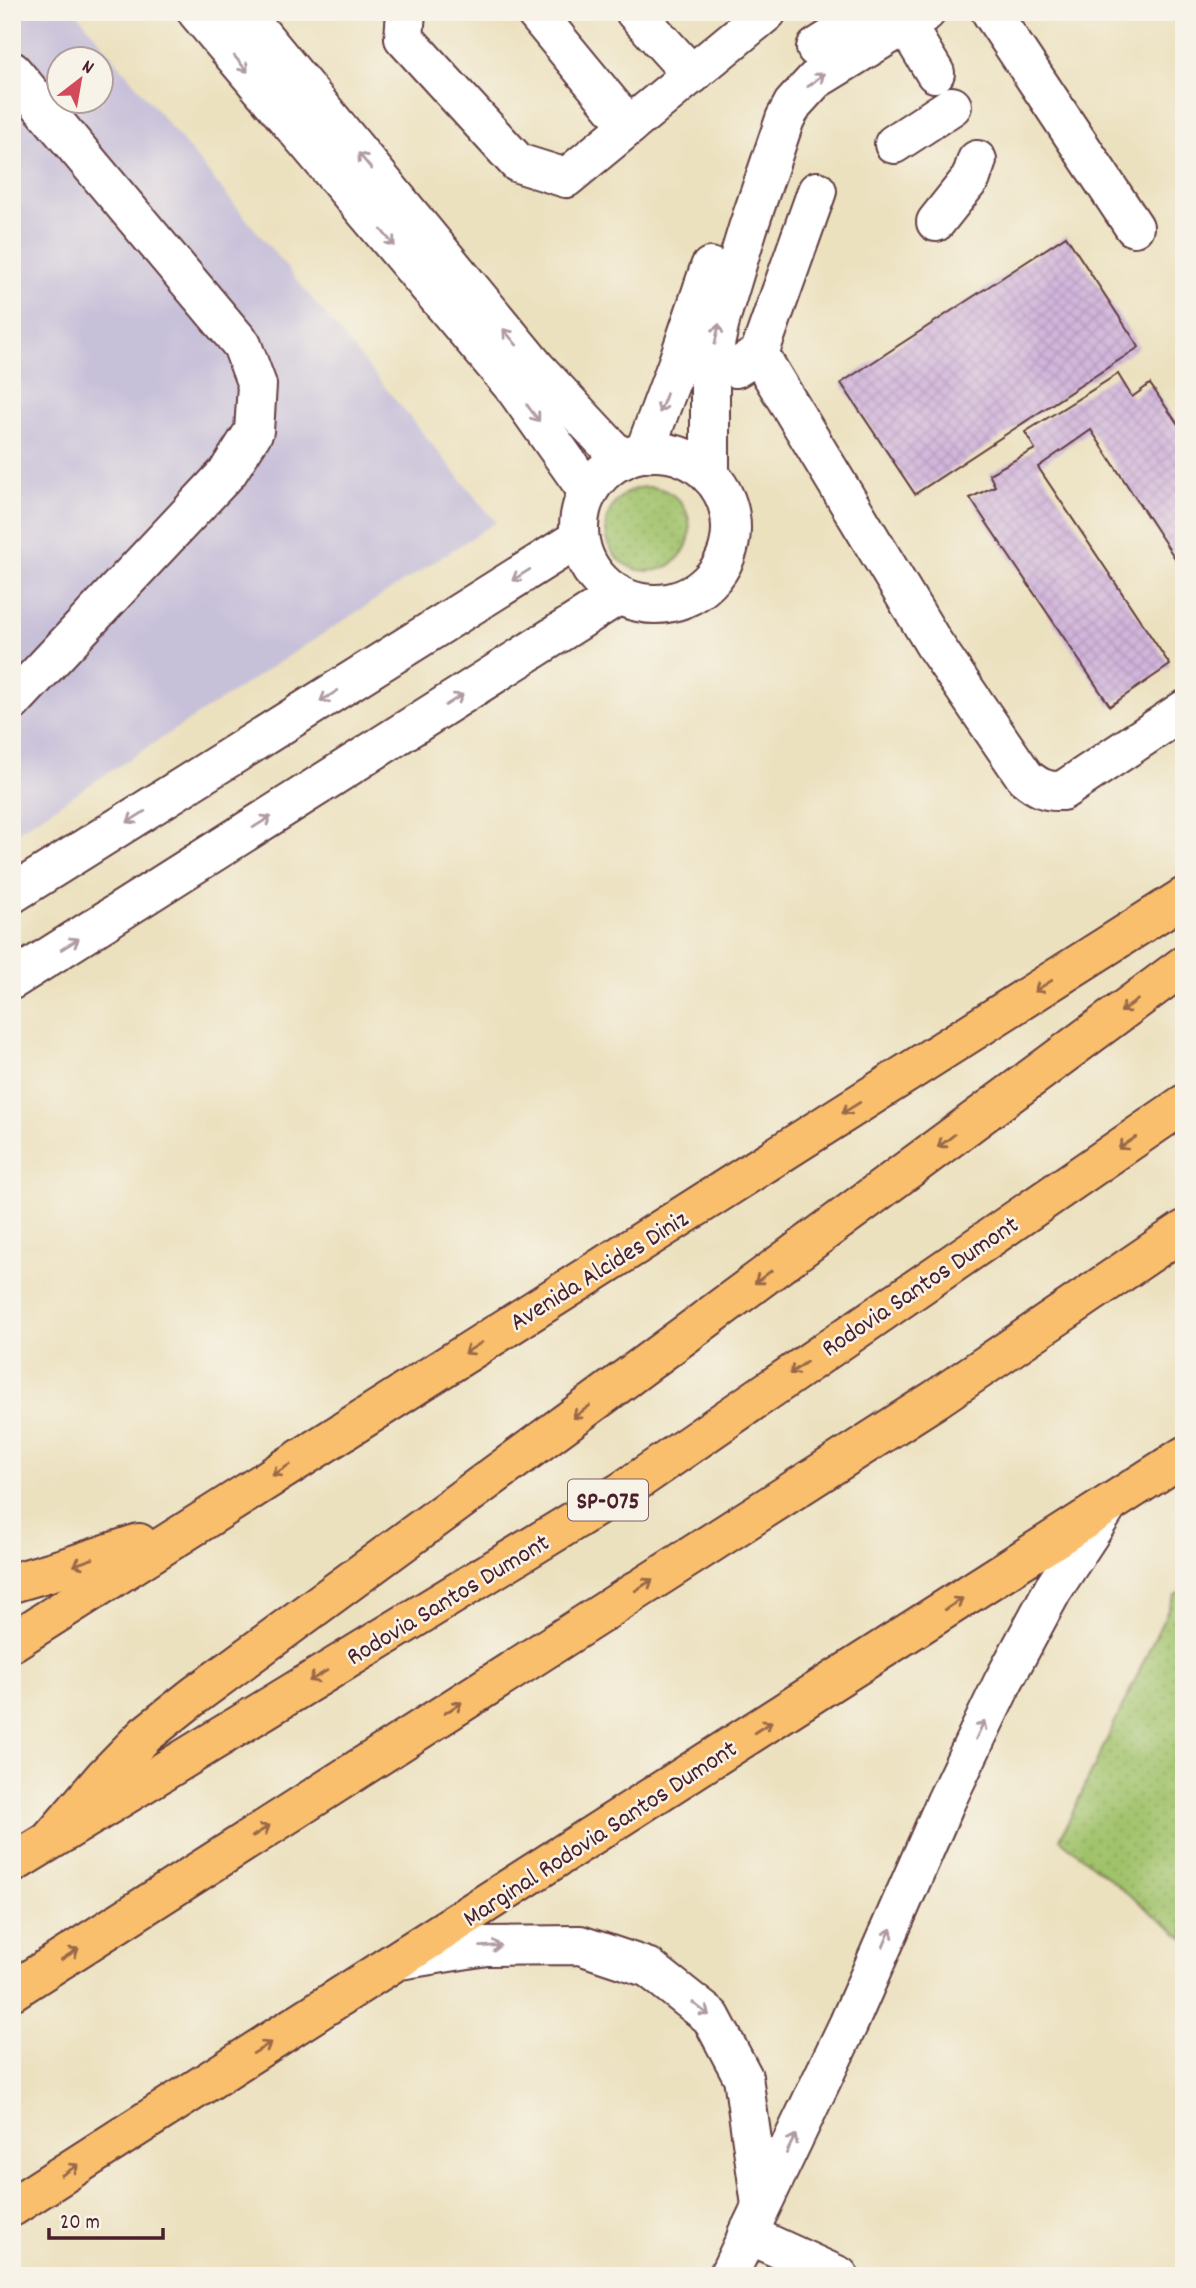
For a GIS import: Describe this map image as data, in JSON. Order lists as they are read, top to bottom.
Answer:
{
  "streets": {
    "main road": [
      "Avenida Alcides Diniz",
      "Rodovia Santos Dumont",
      "SP-075",
      "Marginal Rodovia Santos Dumont"
    ]
  },
  "scale_bar": "20 m",
  "north": "top right"
}
